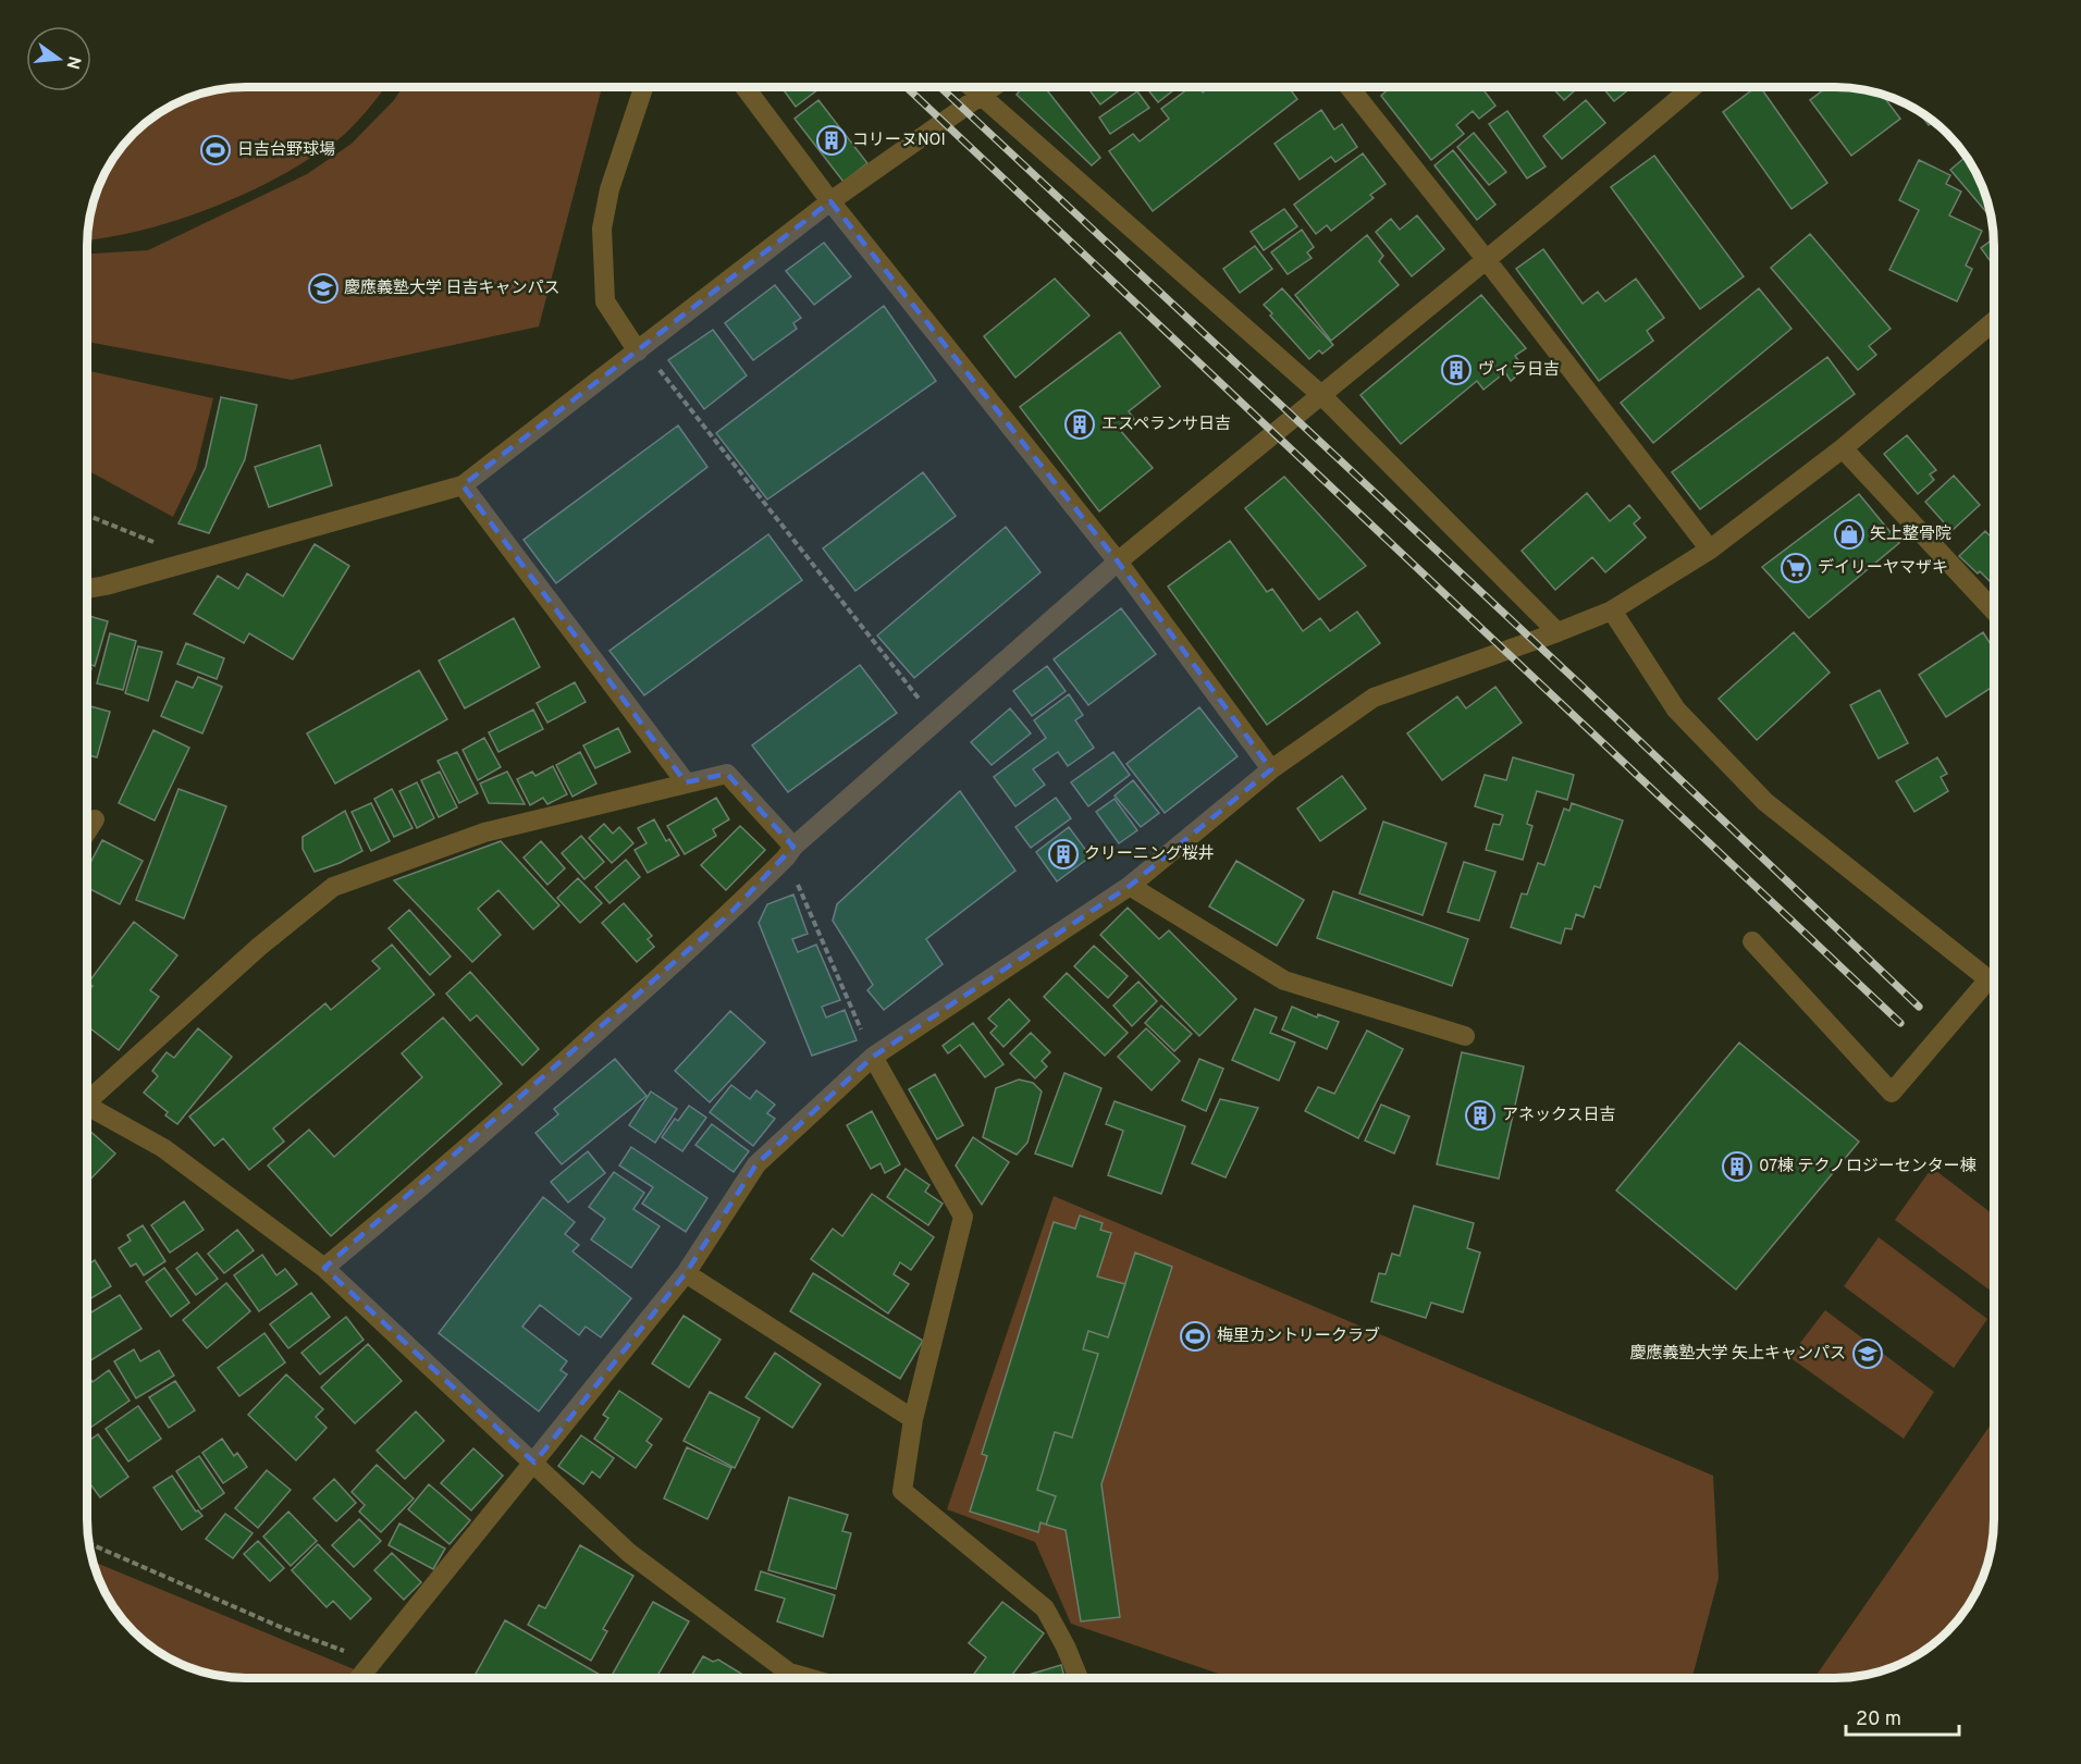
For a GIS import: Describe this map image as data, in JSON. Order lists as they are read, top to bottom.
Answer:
{
  "places": {
    "building": [
      "コリーヌNOI",
      "ヴィラ日吉",
      "エスペランサ日吉",
      "クリーニング桜井",
      "アネックス日吉",
      "07棟 テクノロジーセンター棟"
    ],
    "sports": ["日吉台野球場", "梅里カントリークラブ"],
    "school or university": ["慶應義塾大学 日吉キャンパス", "慶應義塾大学 矢上キャンパス"],
    "shop": ["矢上整骨院"],
    "supermarket": ["デイリーヤマザキ"]
  },
  "scale_bar": "20 m",
  "north": "right"
}
